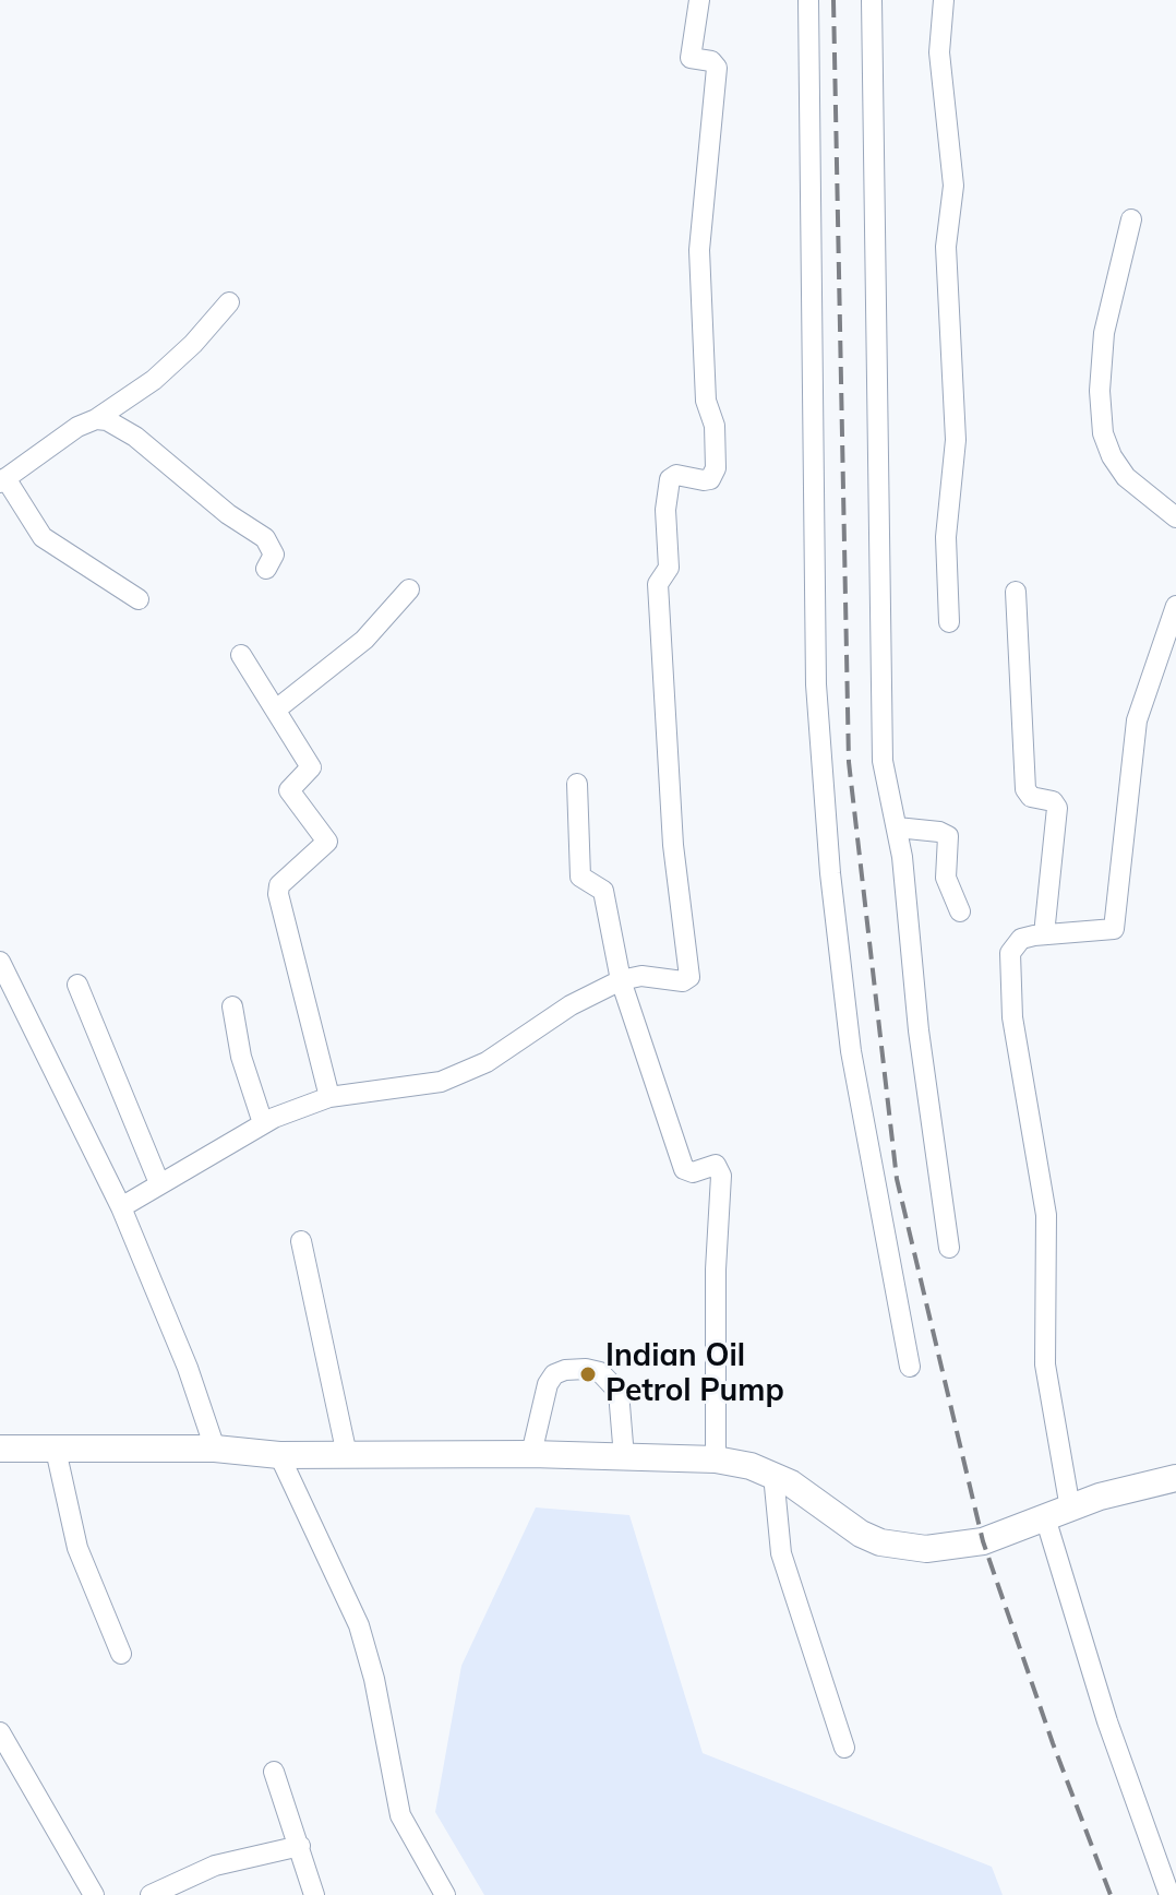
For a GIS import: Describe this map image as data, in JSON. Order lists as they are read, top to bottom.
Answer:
{
  "places": ["Indian Oil Petrol Pump"]
}
